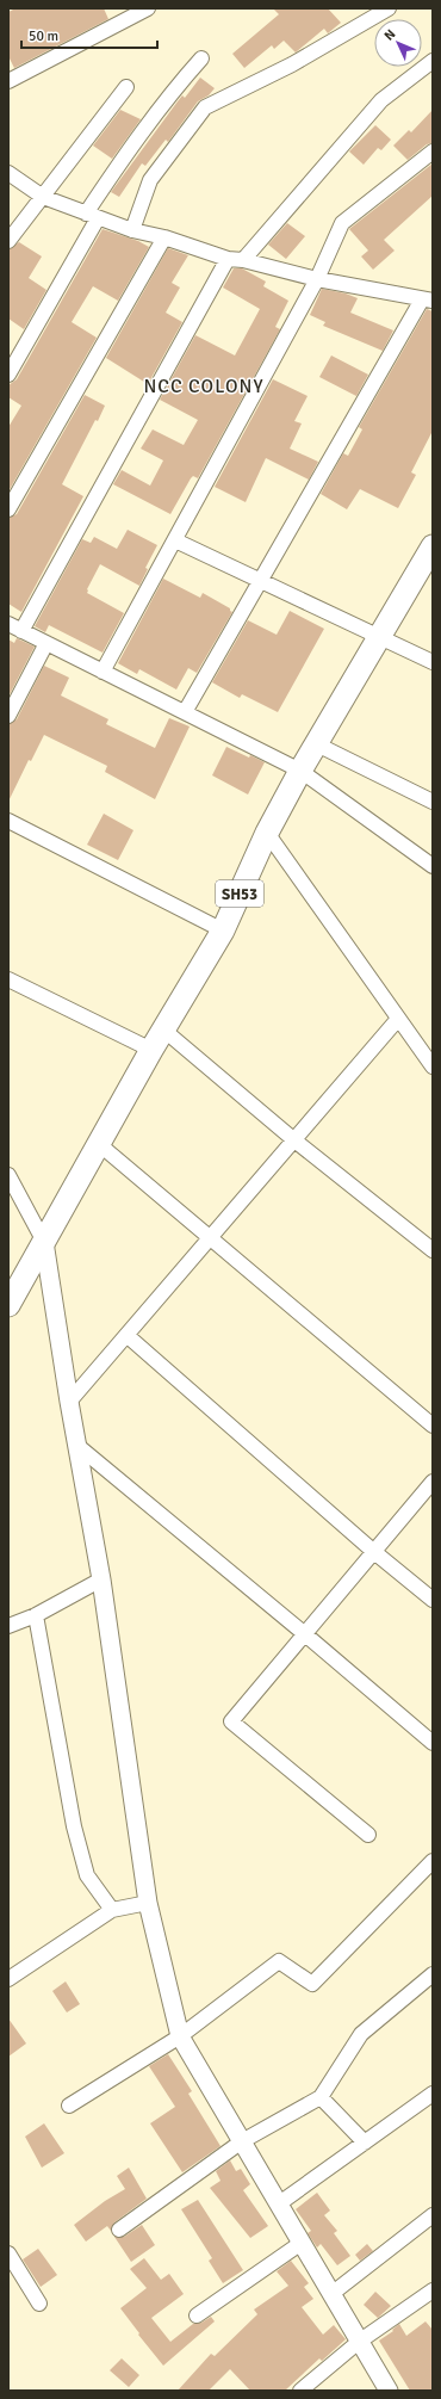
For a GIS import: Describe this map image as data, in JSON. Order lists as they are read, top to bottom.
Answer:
{
  "streets": {
    "main road": ["SH53"]
  },
  "districts": ["NCC COLONY"],
  "scale_bar": "50 m",
  "north": "top left"
}
